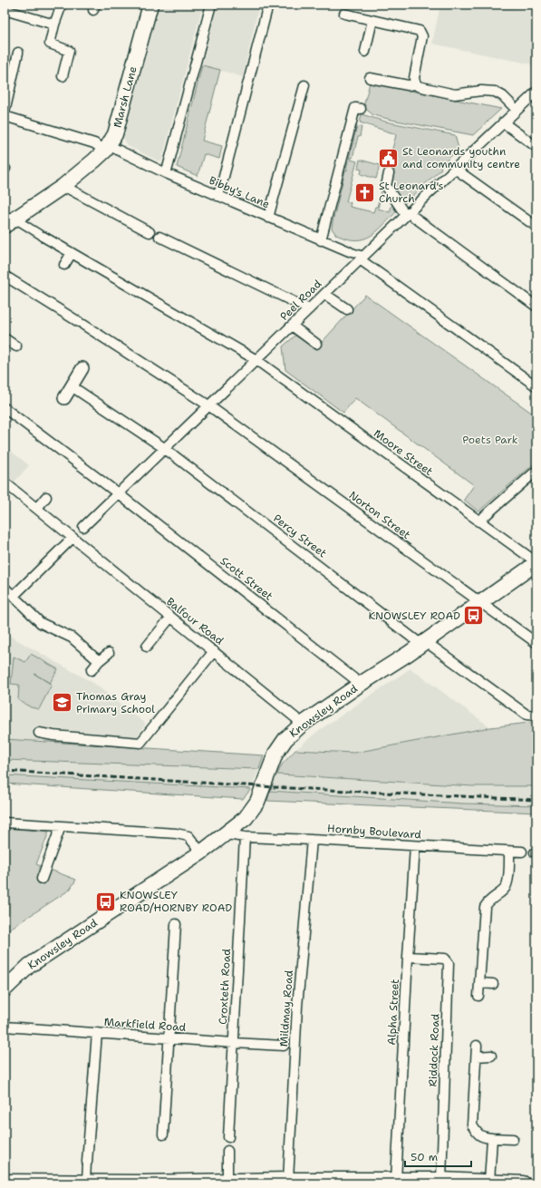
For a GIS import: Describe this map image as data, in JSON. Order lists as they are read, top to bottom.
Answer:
{
  "streets": {
    "main road": ["Marsh Lane", "Knowsley Road"],
    "street": [
      "Bibby's Lane",
      "Peel Road",
      "Moore Street",
      "Norton Street",
      "Percy Street",
      "Scott Street",
      "Balfour Road",
      "Hornby Boulevard",
      "Croxteth Road",
      "Mildmay Road",
      "Alpha Street",
      "Markfield Road",
      "Riddock Road"
    ]
  },
  "crossings": [
    ["Marsh Lane", "Bibby's Lane"],
    ["Bibby's Lane", "Peel Road"],
    ["Peel Road", "Moore Street"],
    ["Peel Road", "Norton Street"],
    ["Peel Road", "Percy Street"],
    ["Peel Road", "Scott Street"],
    ["Moore Street", "Knowsley Road"],
    ["Norton Street", "Knowsley Road"],
    ["Percy Street", "Knowsley Road"],
    ["Scott Street", "Knowsley Road"],
    ["Balfour Road", "Knowsley Road"],
    ["Knowsley Road", "Hornby Boulevard"],
    ["Hornby Boulevard", "Croxteth Road"],
    ["Hornby Boulevard", "Mildmay Road"],
    ["Hornby Boulevard", "Alpha Street"],
    ["Croxteth Road", "Markfield Road"],
    ["Alpha Street", "Riddock Road"]
  ],
  "parks": ["Poets Park"],
  "places": {
    "public building": ["St Leonards youthn and community centre"],
    "church": ["St Leonard's Church"],
    "bus stop": ["KNOWSLEY ROAD", "KNOWSLEY ROAD/HORNBY ROAD"],
    "school or university": ["Thomas Gray Primary School"]
  },
  "scale_bar": "50 m"
}
